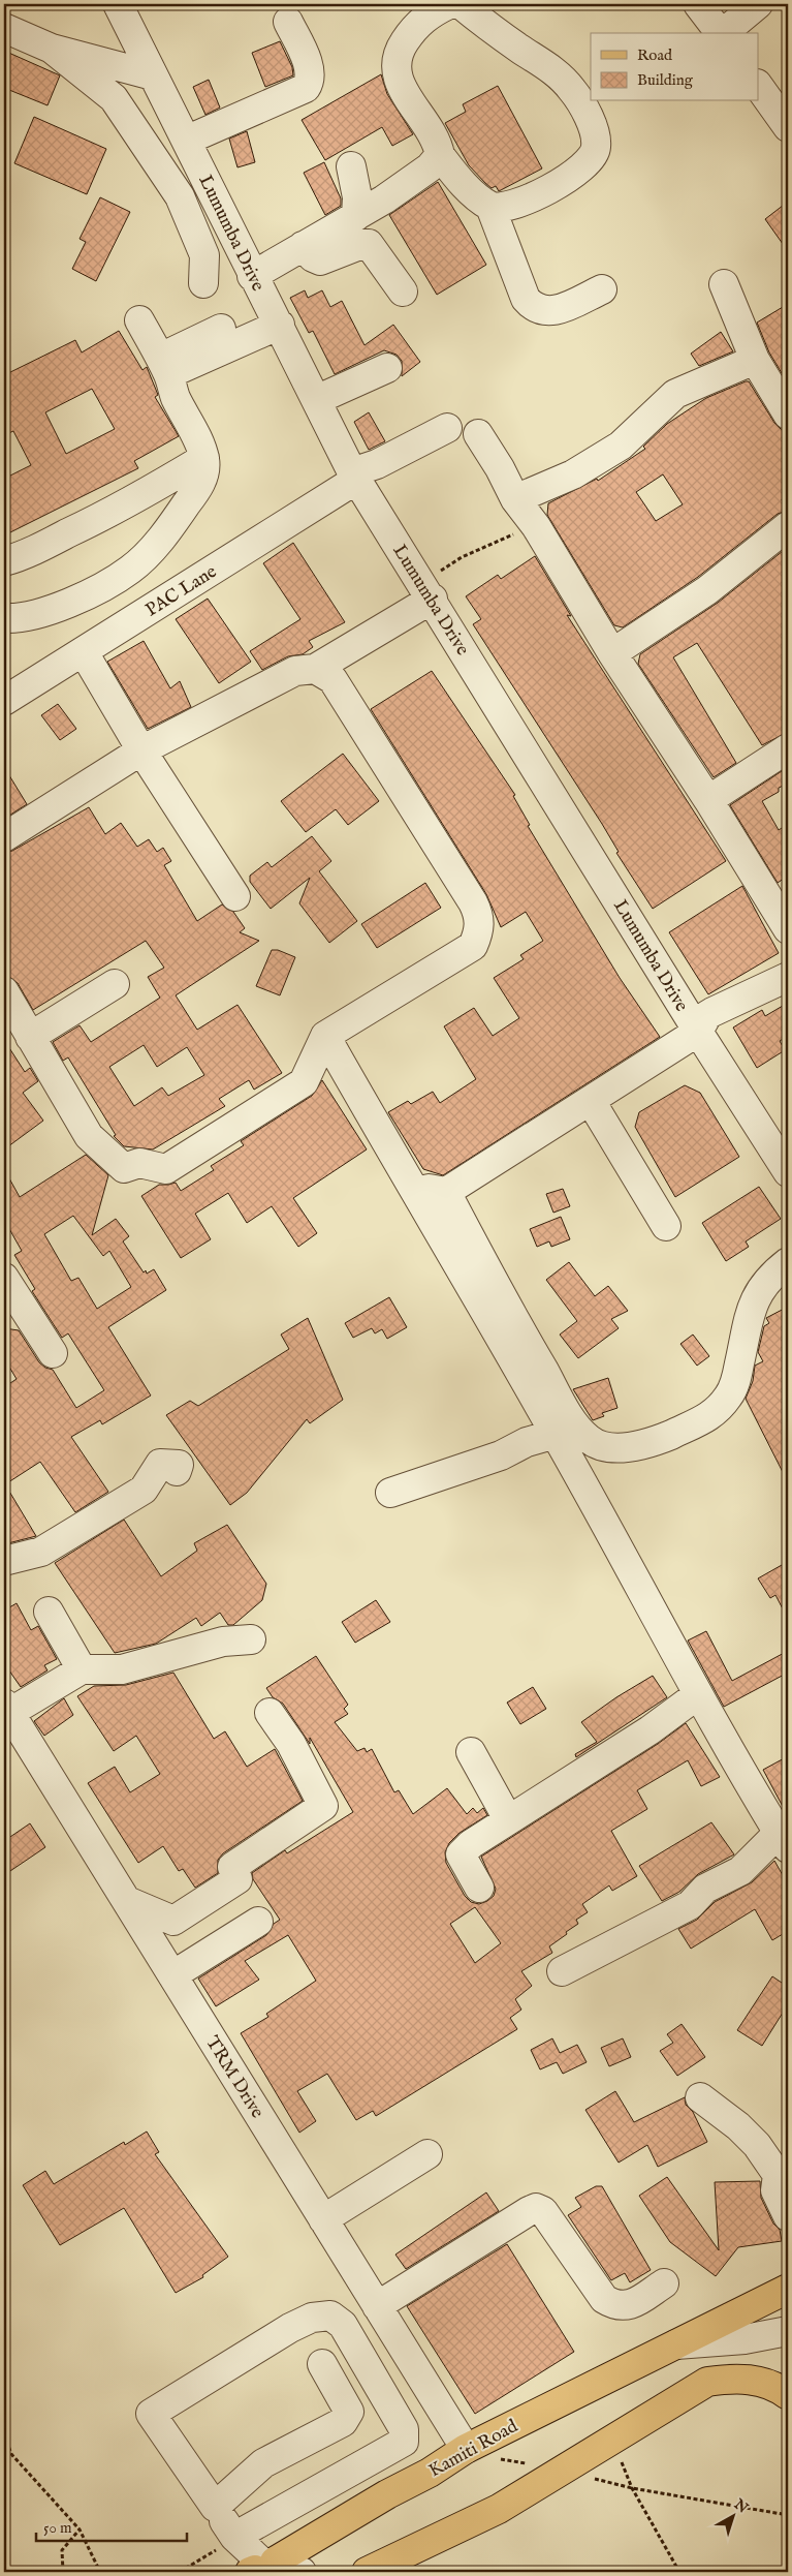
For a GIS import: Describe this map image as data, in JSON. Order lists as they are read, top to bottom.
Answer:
{
  "streets": {
    "main road": ["Kamiti Road"],
    "street": ["Lumumba Drive", "PAC Lane", "TRM Drive"]
  },
  "crossings": [
    ["Lumumba Drive", "PAC Lane"],
    ["TRM Drive", "Kamiti Road"]
  ],
  "legend": ["Road", "Building"],
  "scale_bar": "50 m",
  "north": "top right"
}
